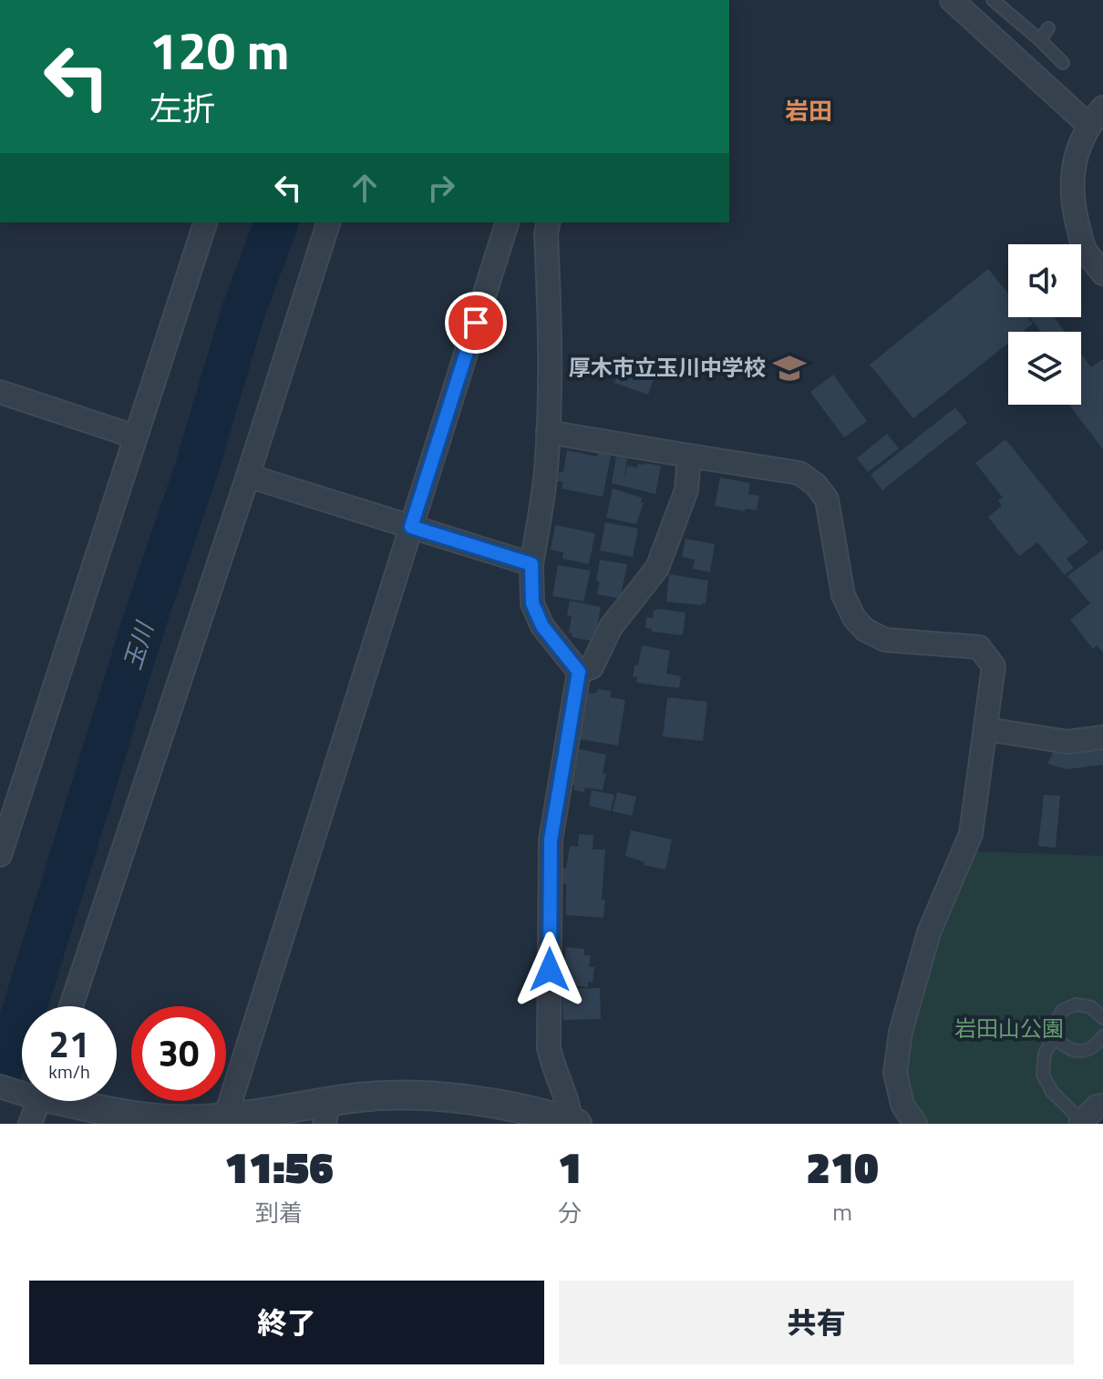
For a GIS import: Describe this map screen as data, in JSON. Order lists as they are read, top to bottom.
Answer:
{
  "districts": ["岩田"],
  "water": ["玉川"],
  "parks": ["岩田山公園"],
  "places": {
    "school or university": ["厚木市立玉川中学校"]
  },
  "page": {
    "turn": ["120 m", "左折"],
    "speed": "21 km/h",
    "limit": "30",
    "eta": [
      "11:56",
      "到着",
      "1",
      "分",
      "210",
      "m"
    ],
    "buttons": ["終了", "共有"]
  }
}
